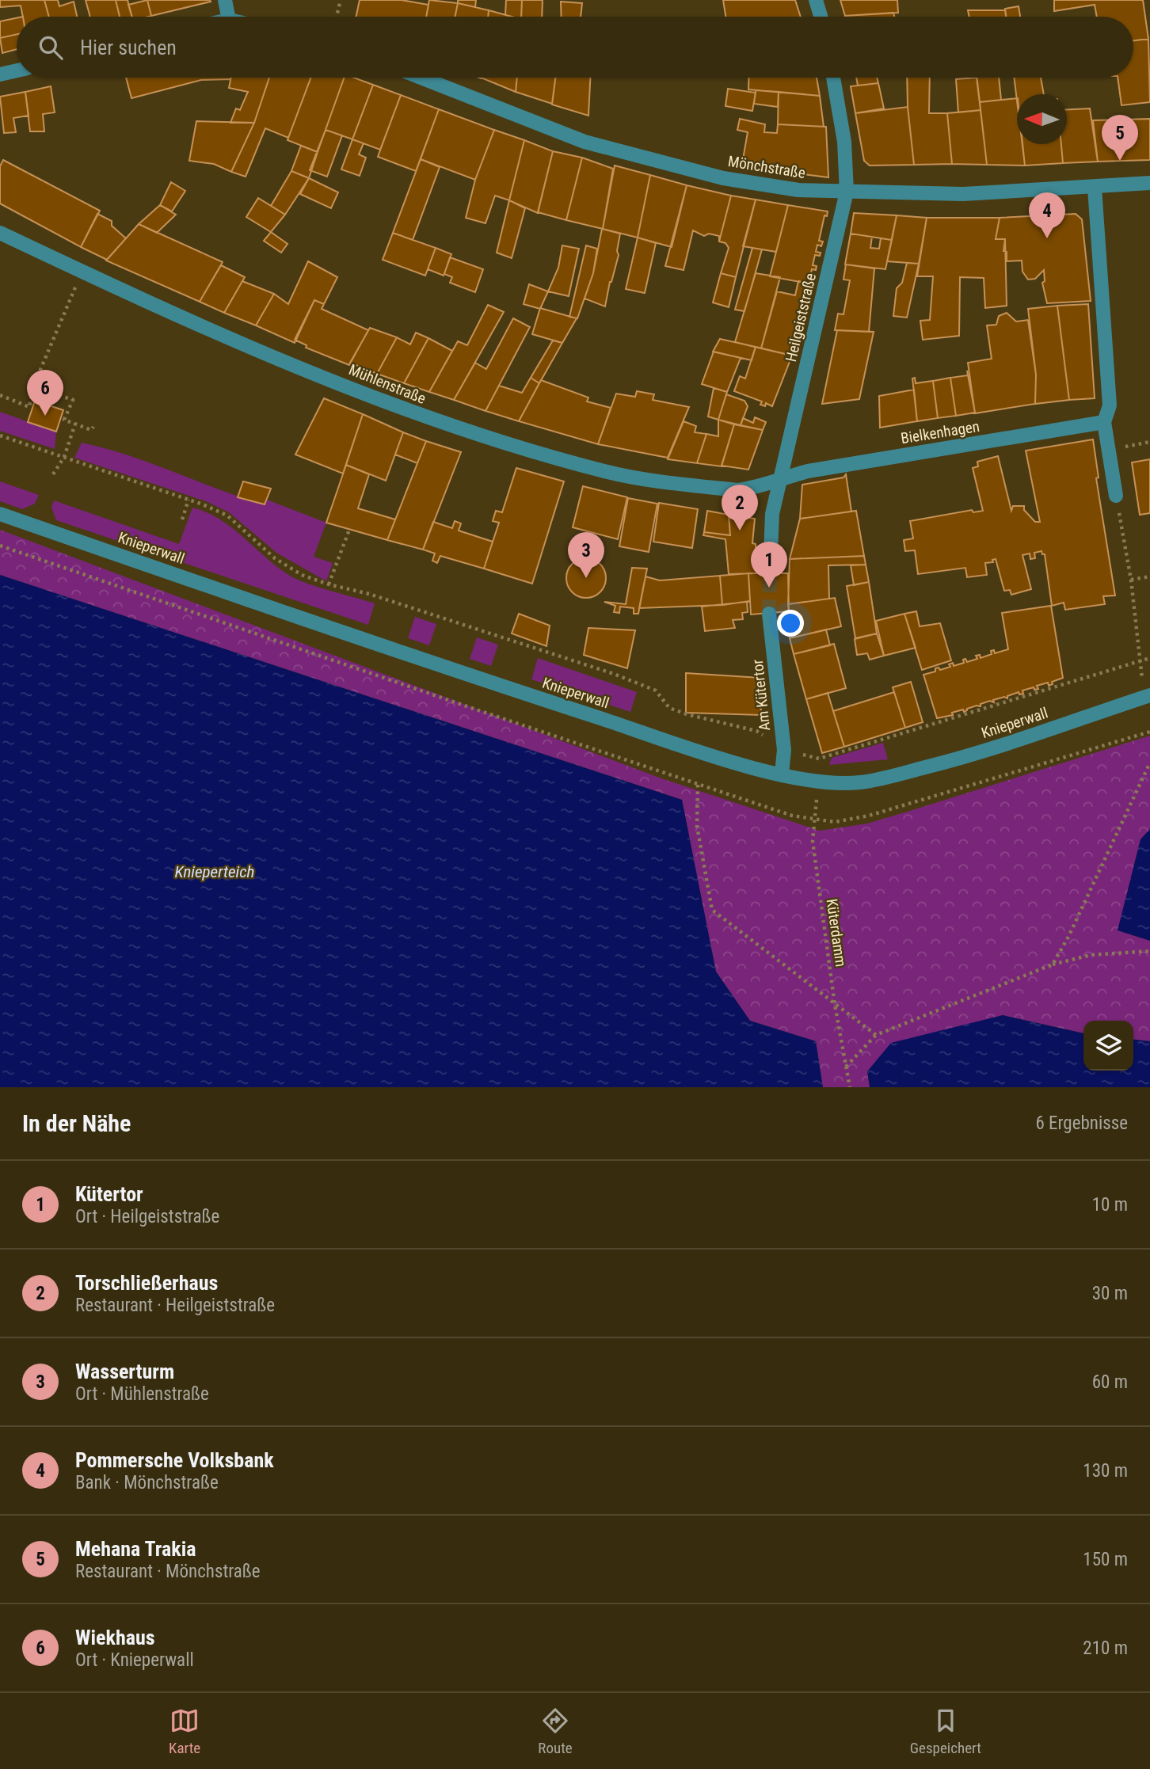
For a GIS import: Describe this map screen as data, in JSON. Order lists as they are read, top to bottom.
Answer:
{
  "streets": {
    "street": [
      "Mönchstraße",
      "Heilgeiststraße",
      "Mühlenstraße",
      "Bielkenhagen",
      "Knieperwall",
      "Am Kütertor"
    ],
    "path": ["Küterdamm"]
  },
  "crossings": [
    ["Mönchstraße", "Heilgeiststraße"],
    ["Heilgeiststraße", "Mühlenstraße"],
    ["Heilgeiststraße", "Bielkenhagen"],
    ["Mühlenstraße", "Bielkenhagen"],
    ["Knieperwall", "Am Kütertor"],
    ["Knieperwall", "Küterdamm"]
  ],
  "water": ["Knieperteich"],
  "north": "left",
  "page": {
    "search": "Hier suchen",
    "pins": [
      "5",
      "4",
      "6",
      "2",
      "3",
      "1"
    ],
    "heading": ["In der Nähe", "6 Ergebnisse"],
    "list": [
      {
        "mark": "1",
        "name": "Kütertor",
        "note": "Ort · Heilgeiststraße",
        "value": "10 m"
      },
      {
        "mark": "2",
        "name": "Torschließerhaus",
        "note": "Restaurant · Heilgeiststraße",
        "value": "30 m"
      },
      {
        "mark": "3",
        "name": "Wasserturm",
        "note": "Ort · Mühlenstraße",
        "value": "60 m"
      },
      {
        "mark": "4",
        "name": "Pommersche Volksbank",
        "note": "Bank · Mönchstraße",
        "value": "130 m"
      },
      {
        "mark": "5",
        "name": "Mehana Trakia",
        "note": "Restaurant · Mönchstraße",
        "value": "150 m"
      },
      {
        "mark": "6",
        "name": "Wiekhaus",
        "note": "Ort · Knieperwall",
        "value": "210 m"
      }
    ],
    "nav": ["Karte", "Route", "Gespeichert"]
  }
}
